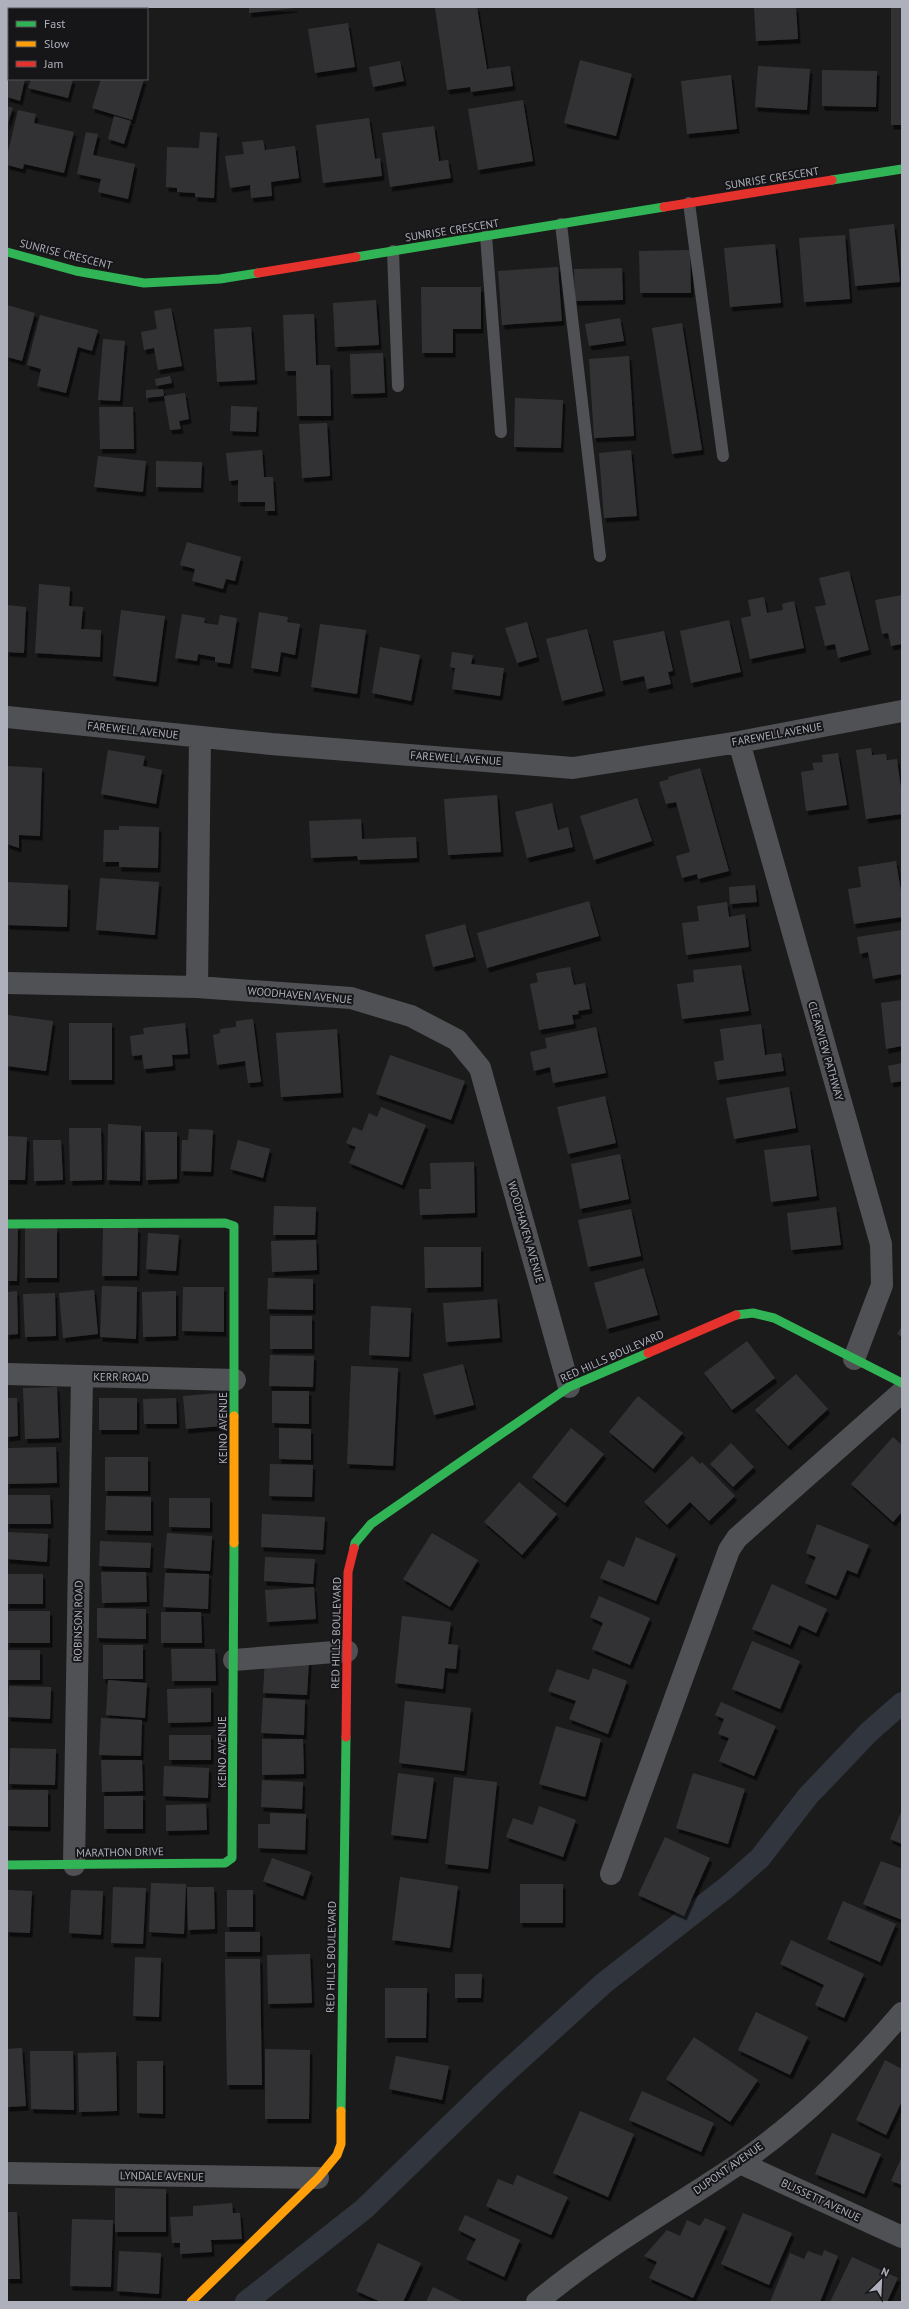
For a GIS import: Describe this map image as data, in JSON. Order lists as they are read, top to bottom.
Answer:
{
  "streets": {
    "street": [
      "SUNRISE CRESCENT",
      "FAREWELL AVENUE",
      "WOODHAVEN AVENUE",
      "CLEARVIEW PATHWAY",
      "RED HILLS BOULEVARD",
      "KERR ROAD",
      "KEINO AVENUE",
      "ROBINSON ROAD",
      "MARATHON DRIVE",
      "DUPONT AVENUE",
      "LYNDALE AVENUE",
      "BLISSETT AVENUE"
    ]
  },
  "crossings": [
    ["FAREWELL AVENUE", "CLEARVIEW PATHWAY"],
    ["WOODHAVEN AVENUE", "RED HILLS BOULEVARD"],
    ["CLEARVIEW PATHWAY", "RED HILLS BOULEVARD"],
    ["RED HILLS BOULEVARD", "LYNDALE AVENUE"],
    ["KERR ROAD", "KEINO AVENUE"],
    ["KERR ROAD", "ROBINSON ROAD"],
    ["KEINO AVENUE", "MARATHON DRIVE"],
    ["ROBINSON ROAD", "MARATHON DRIVE"],
    ["DUPONT AVENUE", "BLISSETT AVENUE"]
  ],
  "legend": ["Fast", "Slow", "Jam"],
  "north": "top right"
}
